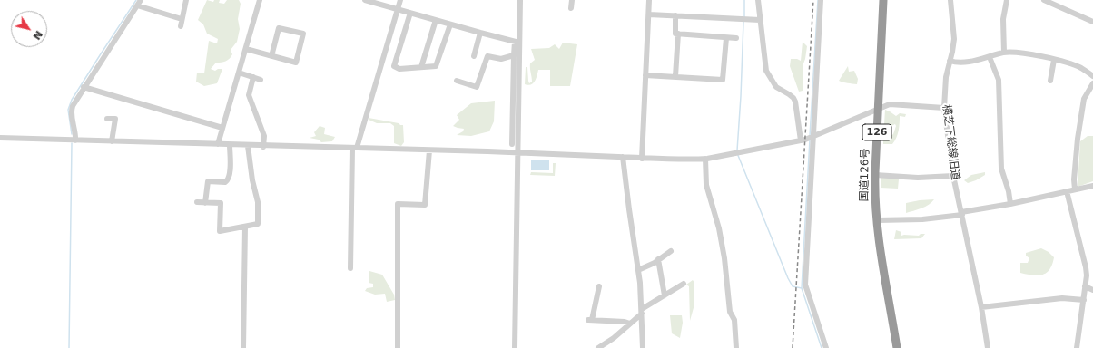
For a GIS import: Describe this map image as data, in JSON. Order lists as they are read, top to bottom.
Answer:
{
  "streets": {
    "highway": ["126", "国道126号"],
    "street": ["横芝下総線旧道"]
  },
  "north": "bottom right"
}
